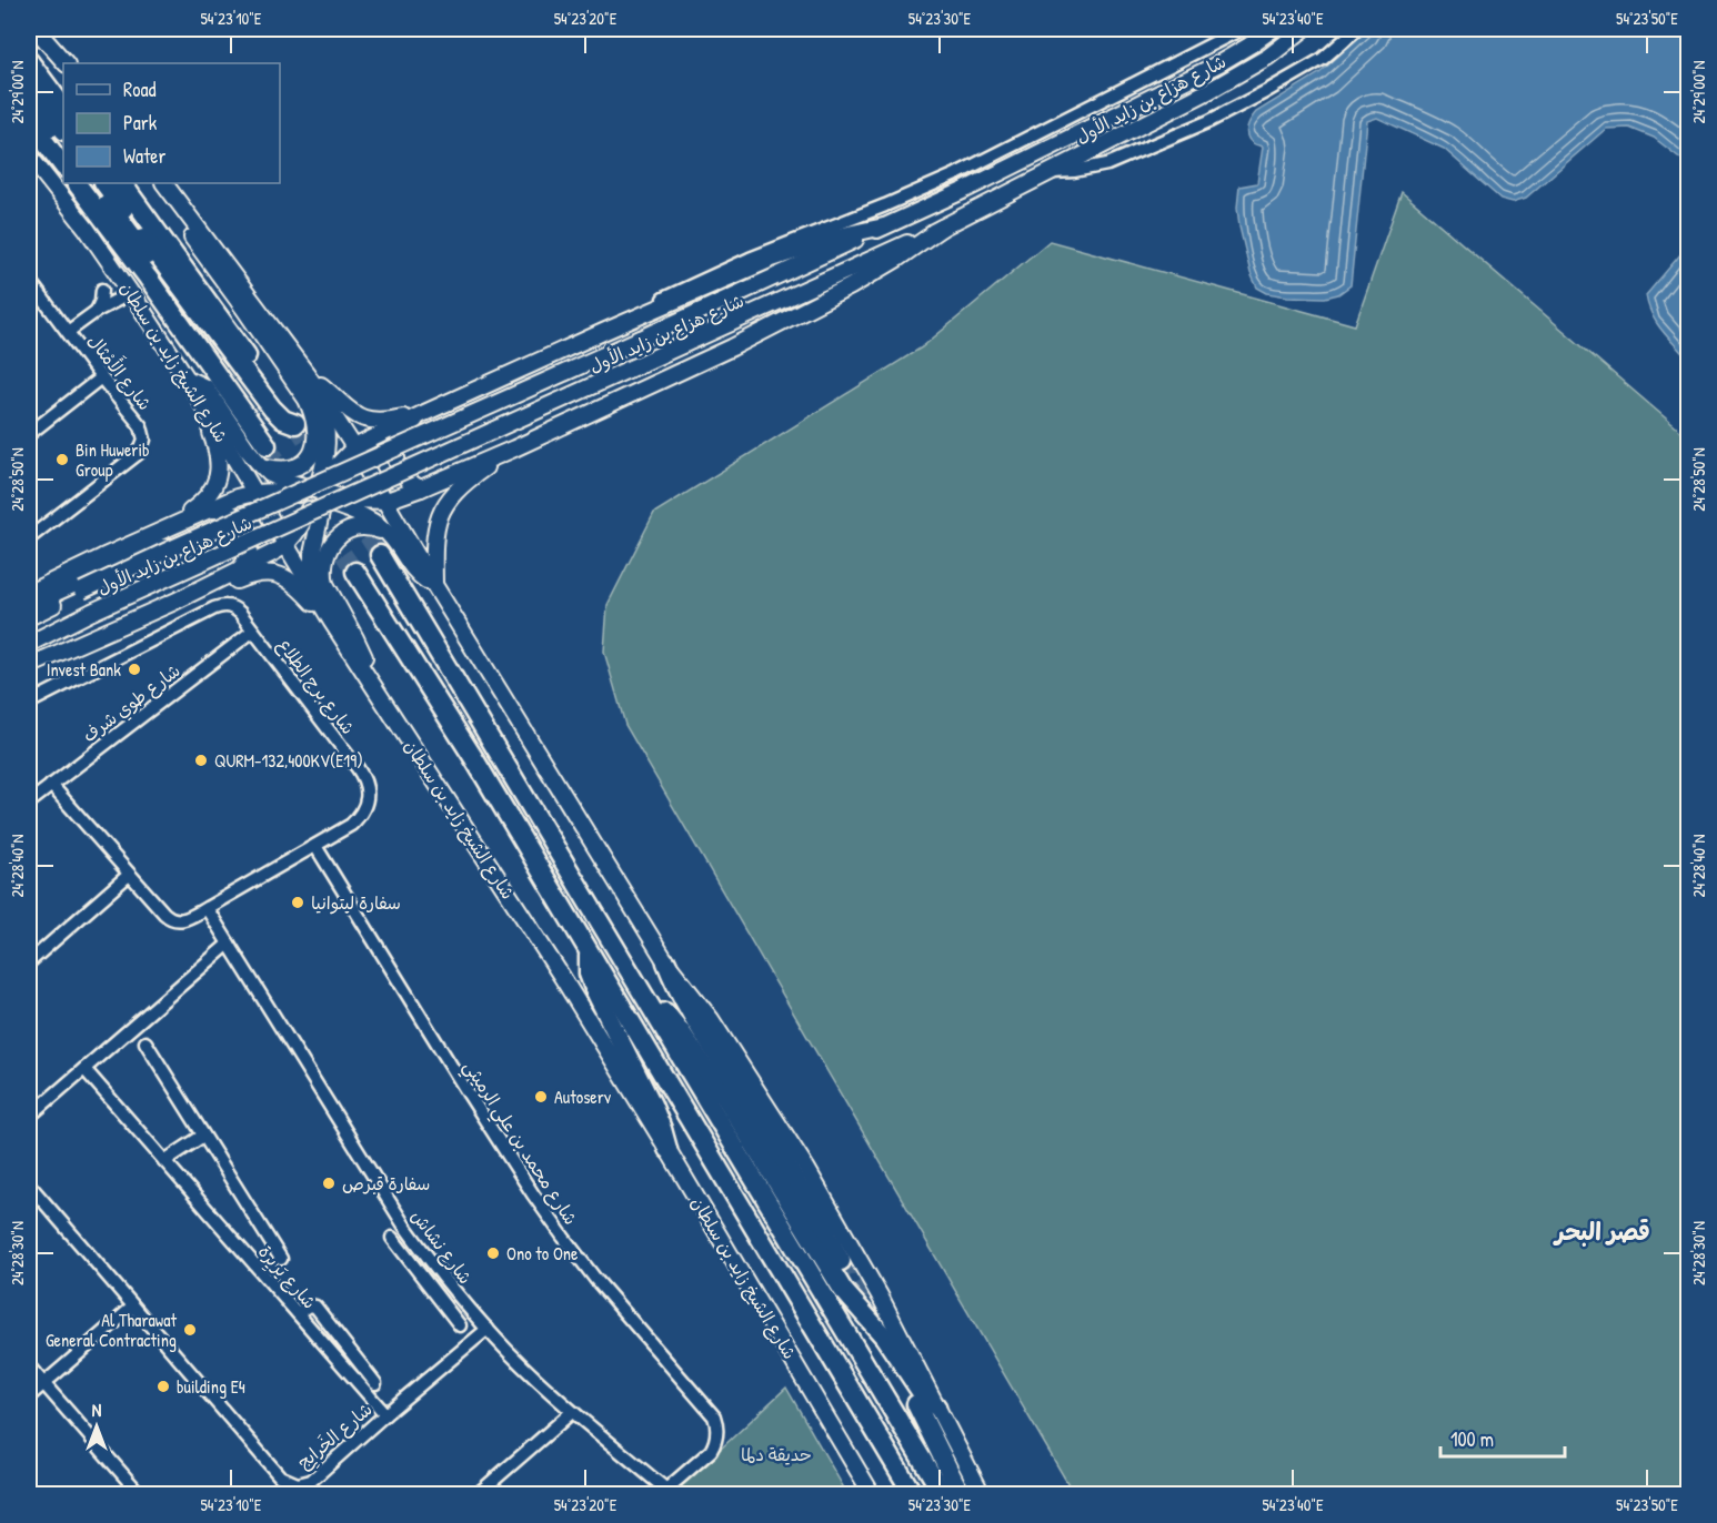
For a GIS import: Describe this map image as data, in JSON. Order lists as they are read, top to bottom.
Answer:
{
  "streets": {
    "highway": ["شارع الشيخ زايد بن سلطان"],
    "main road": ["شارع هزاع بن زايد الأول"],
    "street": [
      "شارع الأَمْثال",
      "شارع برج الطلاع",
      "شارع طوي شرف",
      "شارع محمد بن علي الرميثي",
      "شارع نشاش",
      "شارع يَريِرة",
      "شارع الخَرايِج"
    ]
  },
  "crossings": [
    ["شارع برج الطلاع", "شارع طوي شرف"],
    ["شارع برج الطلاع", "شارع محمد بن علي الرميثي"],
    ["شارع برج الطلاع", "شارع نشاش"],
    ["شارع محمد بن علي الرميثي", "شارع نشاش"],
    ["شارع نشاش", "شارع الخَرايِج"],
    ["شارع يَريِرة", "شارع الخَرايِج"]
  ],
  "districts": ["قصر البحر"],
  "parks": ["حديقة دلما"],
  "places": [
    "Bin Huwerib Group",
    "Invest Bank",
    "QURM-132,400KV(E19)",
    "سفارة ليتوانيا",
    "Autoserv",
    "سفارة قبرص",
    "Ono to One",
    "Al Tharawat General Contracting",
    "building E4"
  ],
  "legend": ["Road", "Park", "Water"],
  "scale_bar": "100 m",
  "north": "top",
  "coordinates": [
    "54°23'10\"E",
    "54°23'20\"E",
    "54°23'30\"E",
    "54°23'40\"E",
    "54°23'50\"E",
    "24°29'00\"N",
    "24°28'50\"N",
    "24°28'40\"N",
    "24°28'30\"N"
  ]
}
